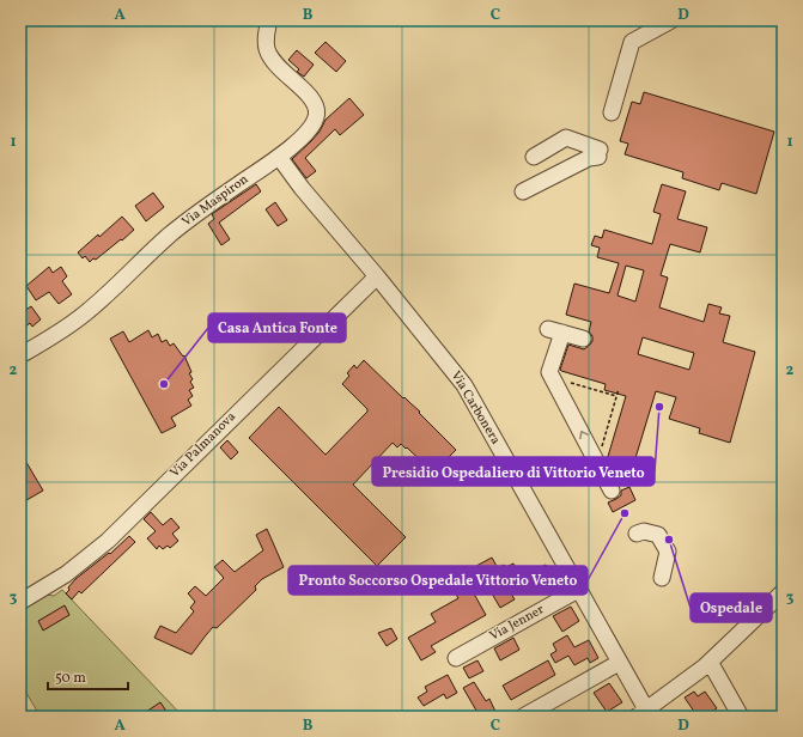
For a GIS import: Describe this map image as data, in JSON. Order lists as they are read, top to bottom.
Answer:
{
  "streets": {
    "street": [
      "Via Maspiron",
      "Via Carbonera",
      "Via Palmanova",
      "Via Jenner"
    ]
  },
  "crossings": [
    ["Via Maspiron", "Via Carbonera"],
    ["Via Carbonera", "Via Palmanova"],
    ["Via Carbonera", "Via Jenner"]
  ],
  "places": [
    "Casa Antica Fonte",
    "Presidio Ospedaliero di Vittorio Veneto",
    "Pronto Soccorso Ospedale Vittorio Veneto",
    "Ospedale"
  ],
  "scale_bar": "50 m",
  "grid": {
    "columns": [
      "A",
      "B",
      "C",
      "D"
    ],
    "rows": ["1", "2", "3"]
  }
}
